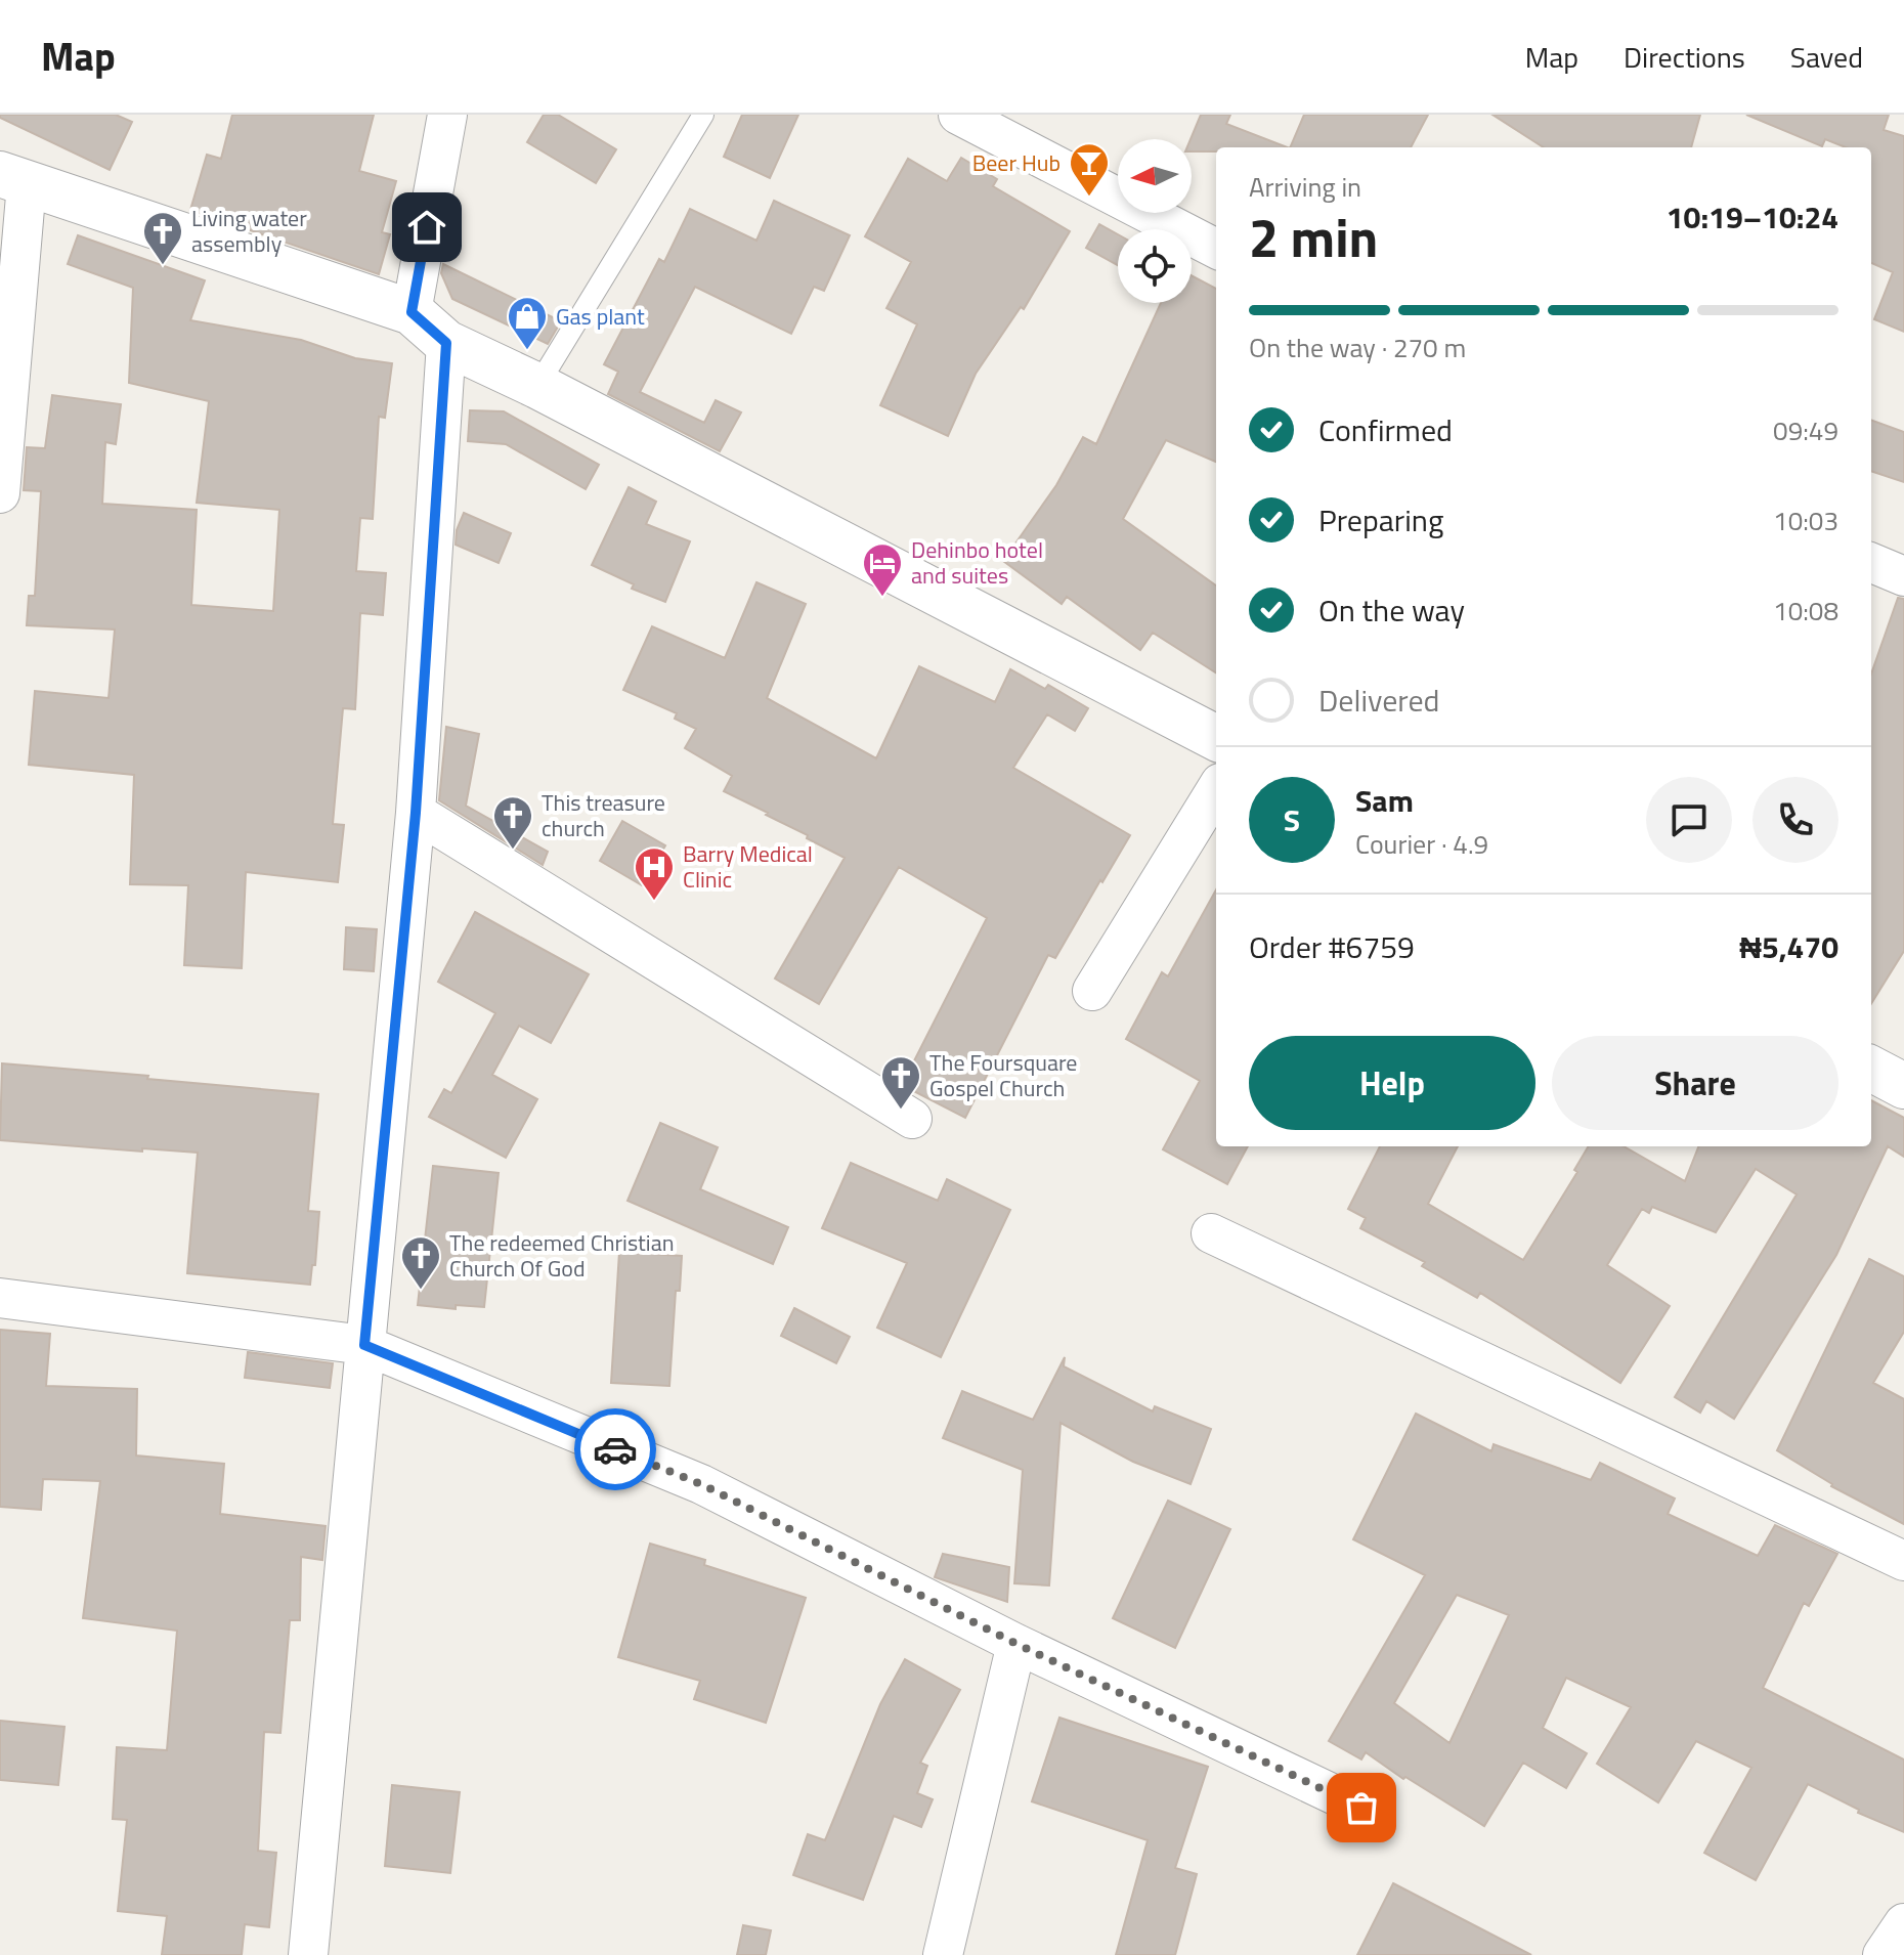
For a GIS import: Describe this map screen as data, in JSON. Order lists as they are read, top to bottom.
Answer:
{
  "places": {
    "bar": ["Beer Hub"],
    "church": [
      "Living water assembly",
      "This treasure church",
      "The Foursquare Gospel Church",
      "The redeemed Christian Church Of God"
    ],
    "shop": ["Gas plant"],
    "hotel": ["Dehinbo hotel and suites"],
    "hospital": ["Barry Medical Clinic"]
  },
  "north": "left",
  "page": {
    "header": "Map",
    "nav": ["Map", "Directions", "Saved"],
    "heading": ["2 min", "Arriving in", "10:19–10:24"],
    "panel": [
      "Sam",
      "Courier · 4.9",
      "Order #6759",
      "₦5,470"
    ],
    "bar": "On the way · 270 m",
    "list": [
      ["Confirmed", "09:49"],
      ["Preparing", "10:03"],
      ["On the way", "10:08"],
      "Delivered"
    ],
    "round": "S",
    "buttons": ["Help", "Share"]
  }
}
